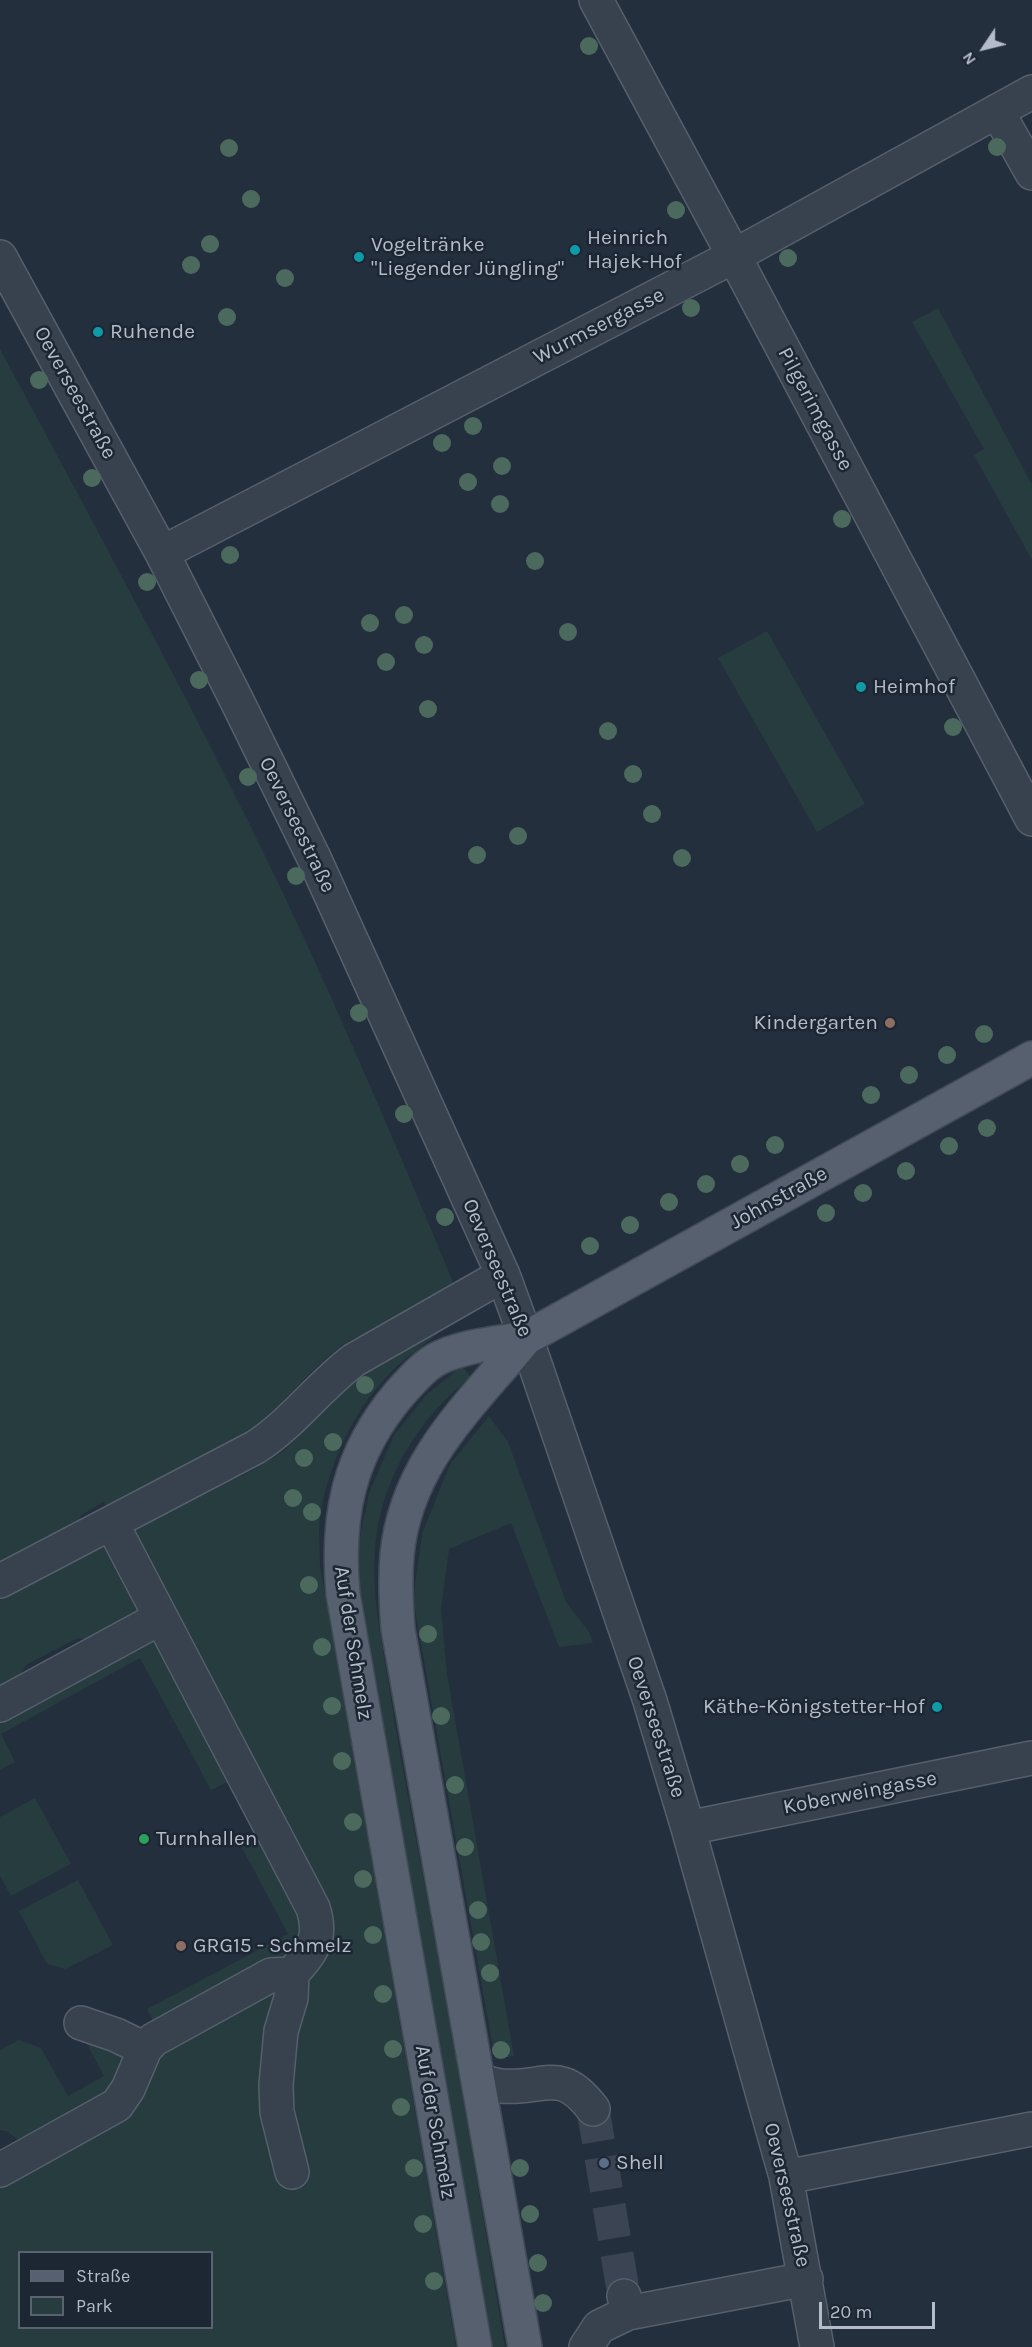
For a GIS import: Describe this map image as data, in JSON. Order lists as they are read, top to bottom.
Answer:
{
  "streets": {
    "main road": ["Johnstraße", "Auf der Schmelz"],
    "street": [
      "Wurmsergasse",
      "Oeverseestraße",
      "Pilgerimgasse",
      "Koberweingasse"
    ]
  },
  "crossings": [
    ["Wurmsergasse", "Oeverseestraße"],
    ["Wurmsergasse", "Pilgerimgasse"],
    ["Oeverseestraße", "Johnstraße"],
    ["Oeverseestraße", "Auf der Schmelz"],
    ["Oeverseestraße", "Koberweingasse"],
    ["Johnstraße", "Auf der Schmelz"]
  ],
  "places": [
    "Heinrich Hajek-Hof",
    "Vogeltränke \"Liegender Jüngling\"",
    "Ruhende",
    "Heimhof",
    "Kindergarten",
    "Käthe-Königstetter-Hof",
    "Turnhallen",
    "GRG15 - Schmelz",
    "Shell"
  ],
  "legend": ["Straße", "Park"],
  "scale_bar": "20 m",
  "north": "bottom left"
}
